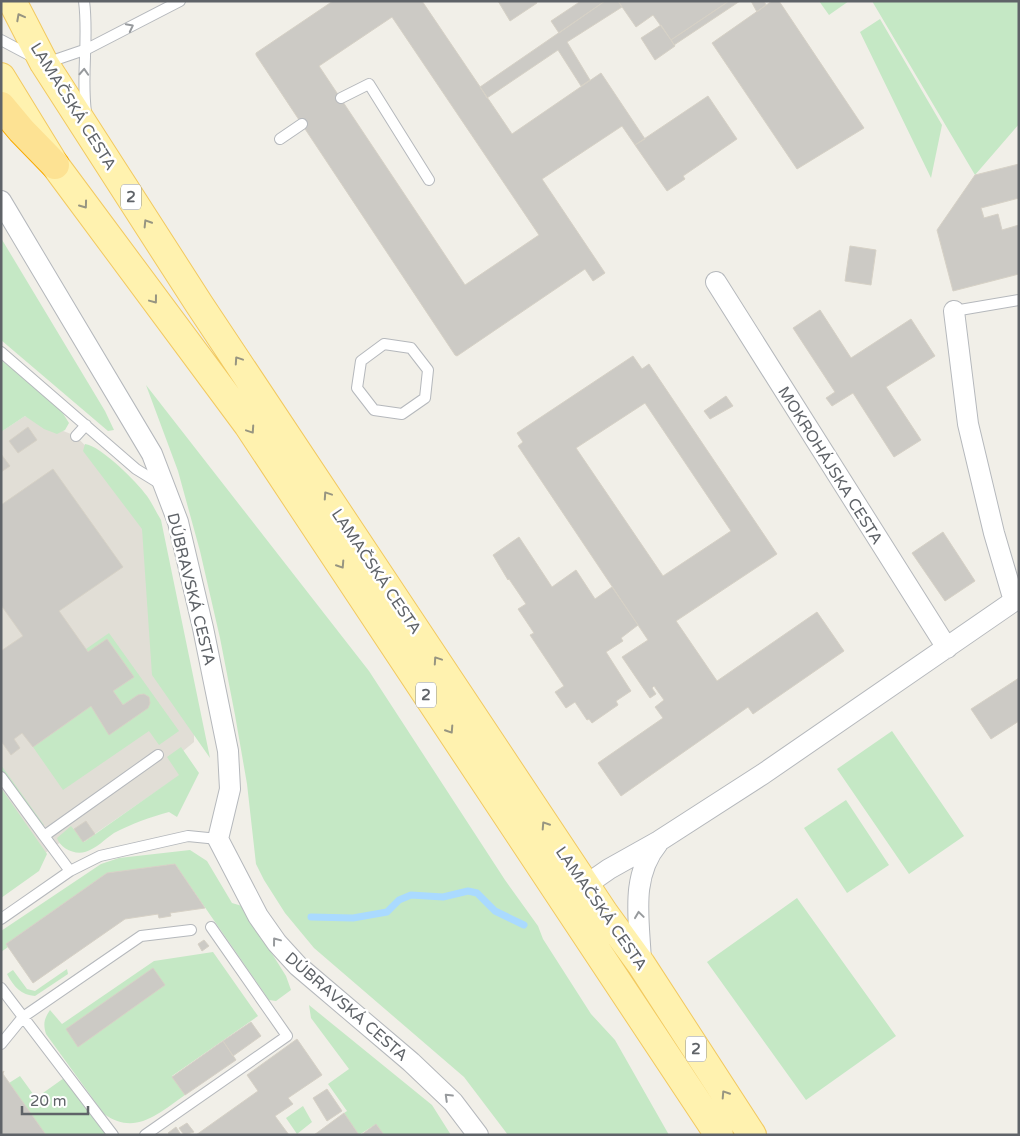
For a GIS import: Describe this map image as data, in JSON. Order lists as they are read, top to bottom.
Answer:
{
  "streets": {
    "main road": ["LAMAČSKÁ CESTA", "2"],
    "street": ["MOKROHÁJSKA CESTA", "DÚBRAVSKÁ CESTA"]
  },
  "one_way": ["DÚBRAVSKÁ CESTA"],
  "scale_bar": "20 m"
}
